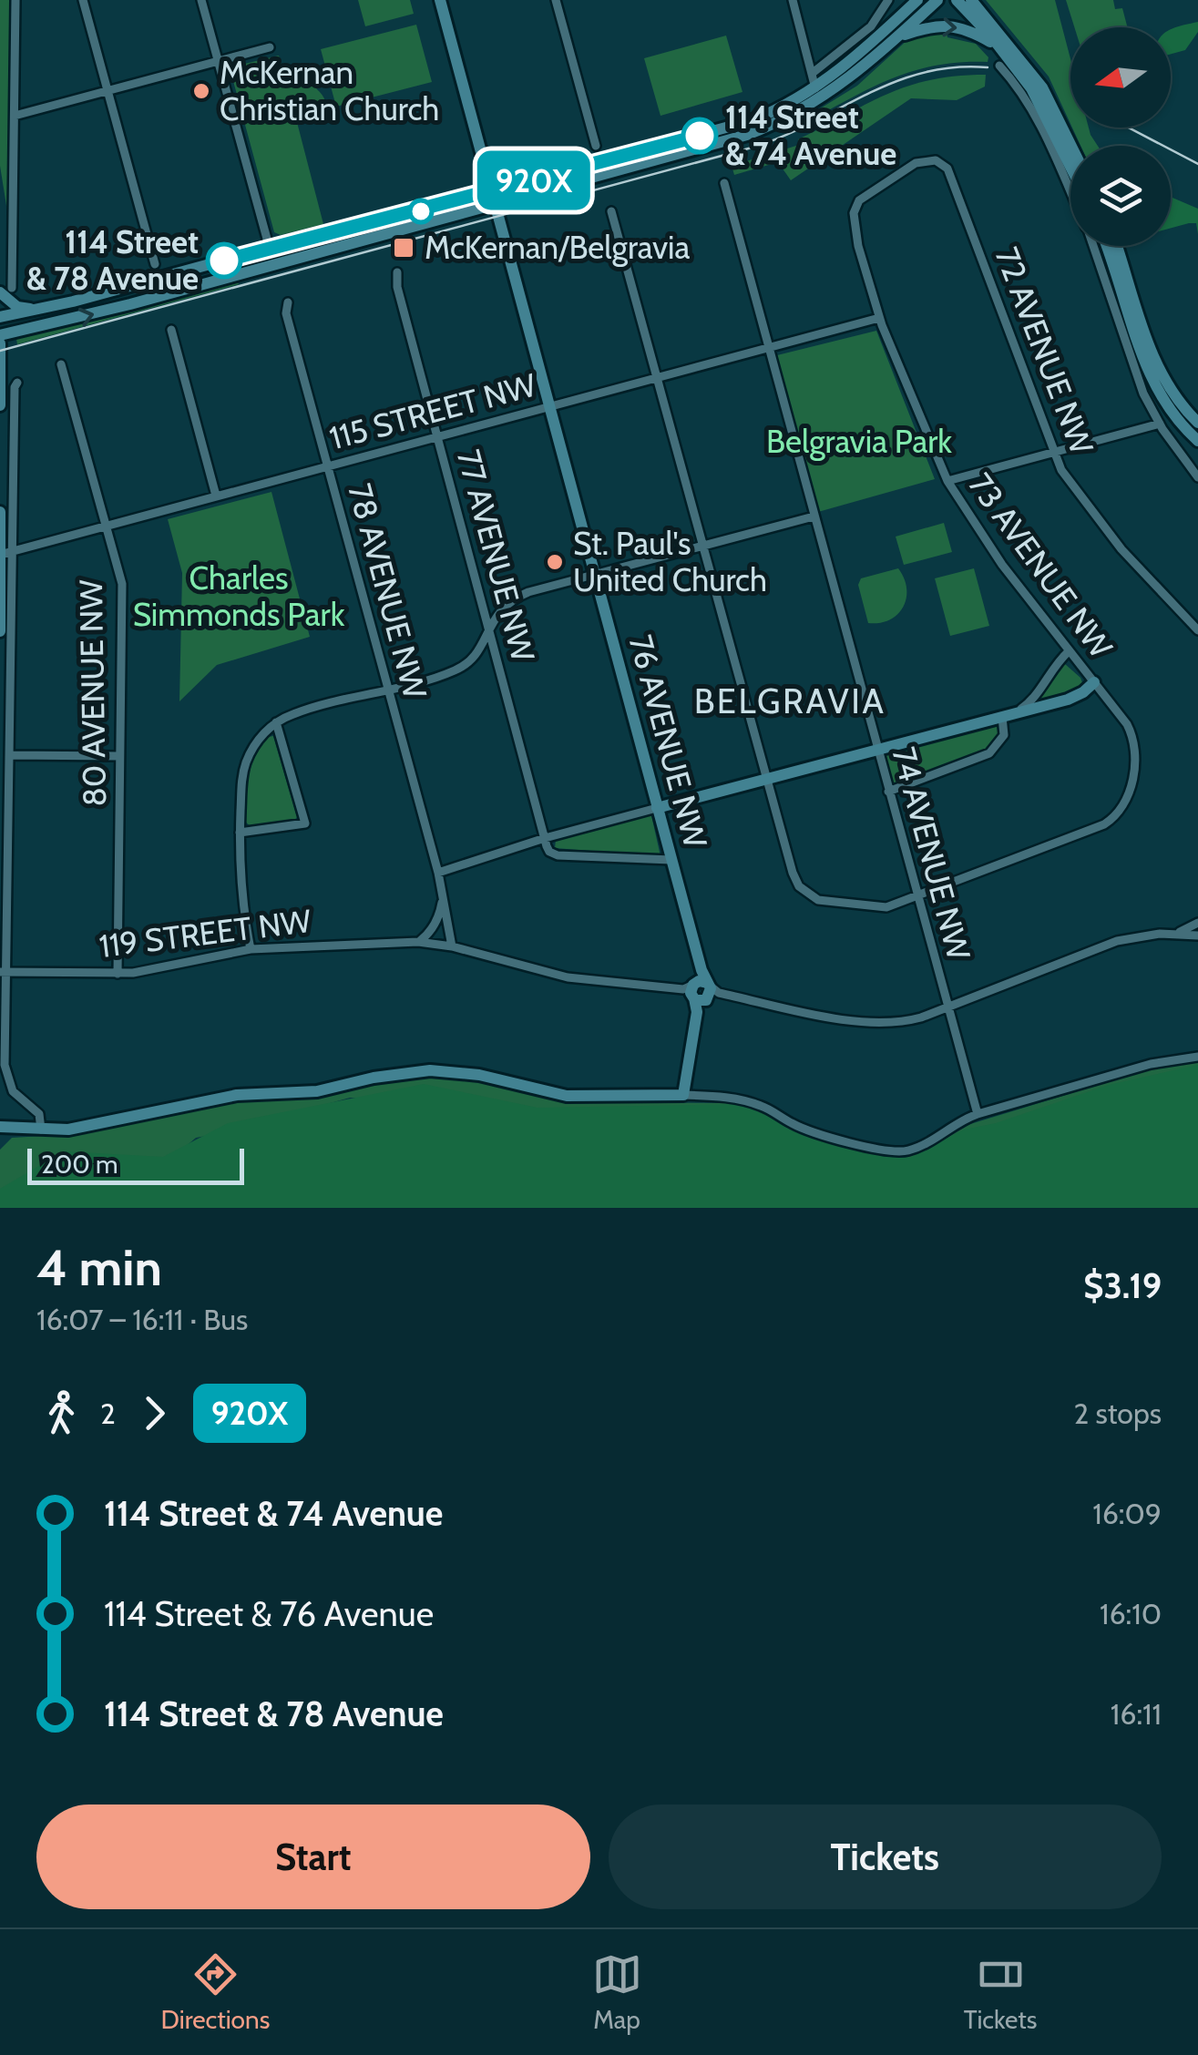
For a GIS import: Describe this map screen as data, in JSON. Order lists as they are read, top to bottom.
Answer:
{
  "streets": {
    "main road": ["76 AVENUE NW"],
    "street": [
      "72 AVENUE NW",
      "115 STREET NW",
      "77 AVENUE NW",
      "73 AVENUE NW",
      "78 AVENUE NW",
      "80 AVENUE NW",
      "74 AVENUE NW",
      "119 STREET NW"
    ]
  },
  "crossings": [
    ["72 AVENUE NW", "73 AVENUE NW"],
    ["115 STREET NW", "77 AVENUE NW"],
    ["115 STREET NW", "73 AVENUE NW"],
    ["115 STREET NW", "78 AVENUE NW"],
    ["115 STREET NW", "80 AVENUE NW"],
    ["115 STREET NW", "76 AVENUE NW"],
    ["115 STREET NW", "74 AVENUE NW"],
    ["77 AVENUE NW", "76 AVENUE NW"],
    ["73 AVENUE NW", "74 AVENUE NW"],
    ["78 AVENUE NW", "119 STREET NW"],
    ["80 AVENUE NW", "119 STREET NW"],
    ["76 AVENUE NW", "119 STREET NW"],
    ["74 AVENUE NW", "119 STREET NW"]
  ],
  "districts": ["BELGRAVIA"],
  "parks": ["Belgravia Park", "Charles Simmonds Park"],
  "places": {
    "other": [
      "McKernan Christian Church",
      "114 Street & 74 Avenue",
      "114 Street & 78 Avenue",
      "St. Paul's United Church"
    ],
    "transit": ["McKernan/Belgravia"]
  },
  "lines": ["bus line 920X"],
  "scale_bar": "200 m",
  "north": "left",
  "page": {
    "on_map": "920X",
    "scale": "200 m",
    "heading": ["4 min", "16:07 – 16:11 · Bus", "$3.19"],
    "legs": ["2", "920X", "2 stops"],
    "list": [
      {
        "name": "114 Street & 74 Avenue",
        "value": "16:09"
      },
      {
        "name": "114 Street & 76 Avenue",
        "value": "16:10"
      },
      {
        "name": "114 Street & 78 Avenue",
        "value": "16:11"
      }
    ],
    "buttons": ["Start", "Tickets"],
    "tabs": ["Directions", "Map", "Tickets"]
  }
}
